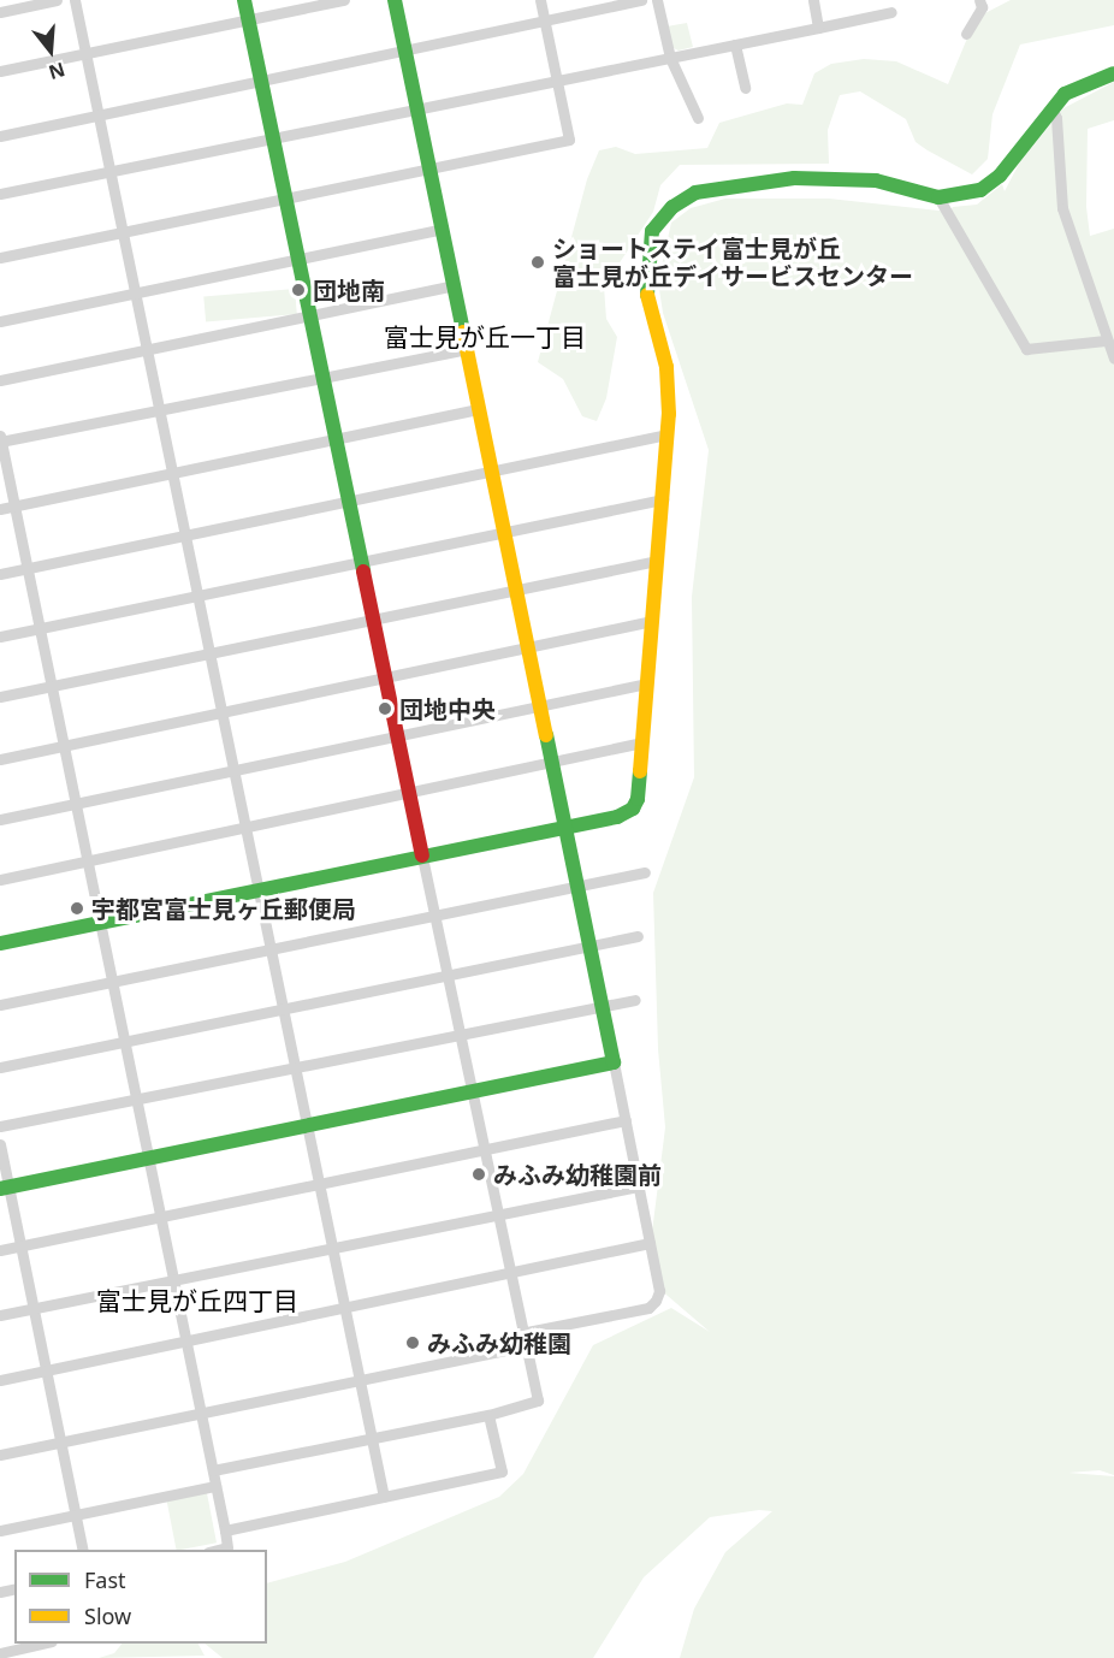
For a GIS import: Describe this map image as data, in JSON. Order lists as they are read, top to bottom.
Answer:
{
  "districts": ["富士見が丘一丁目", "富士見が丘四丁目"],
  "places": [
    "ショートステイ富士見が丘 富士見が丘デイサービスセンター",
    "団地南",
    "団地中央",
    "宇都宮富士見ヶ丘郵便局",
    "みふみ幼稚園前",
    "みふみ幼稚園"
  ],
  "legend": ["Fast", "Slow"],
  "north": "bottom"
}
